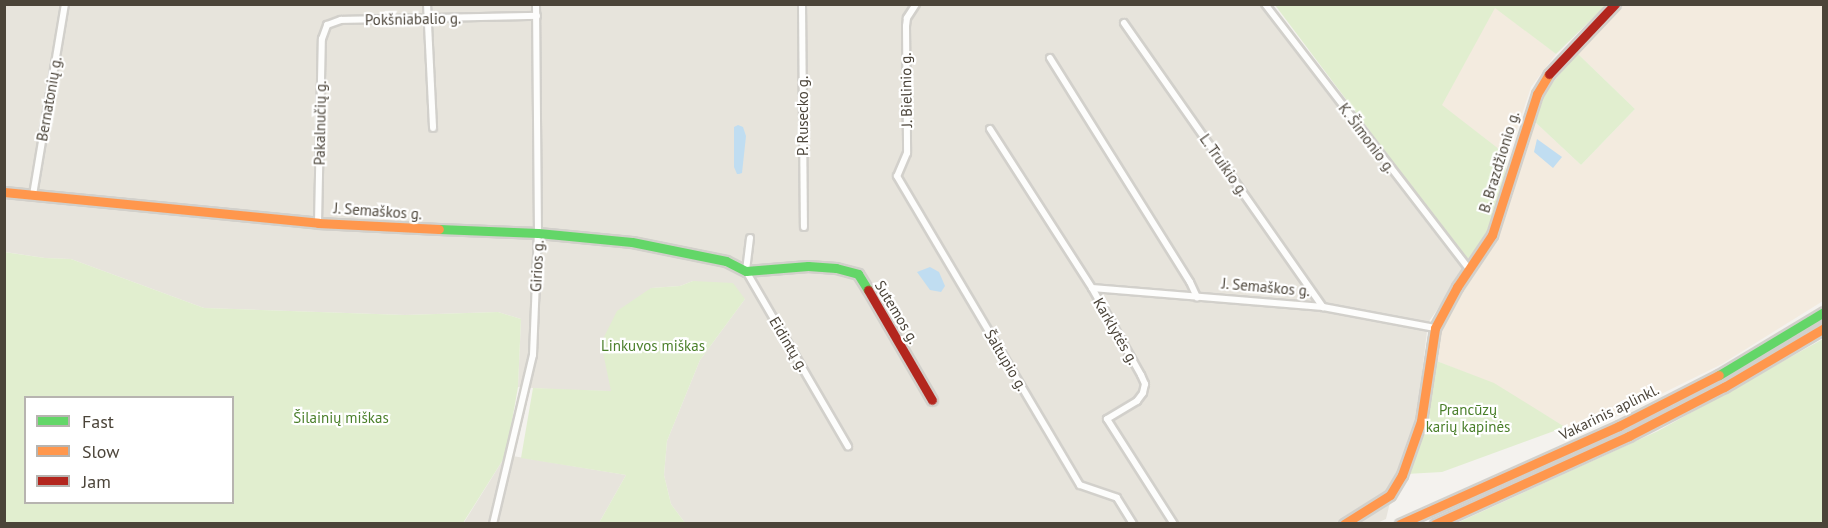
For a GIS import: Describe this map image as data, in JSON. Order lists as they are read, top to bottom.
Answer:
{
  "streets": {
    "main road": [
      "B. Brazdžionio g.",
      "J. Semaškos g.",
      "Sutemos g.",
      "Vakarinis aplinkl."
    ],
    "street": [
      "Pokšniabalio g.",
      "J. Bielinio g.",
      "Bernatonių g.",
      "P. Rusecko g.",
      "Pakalnučių g.",
      "K. Šimonio g.",
      "L. Truikio g.",
      "Girios g.",
      "Karklytės g.",
      "Eidintų g.",
      "Šaltupio g."
    ]
  },
  "crossings": [
    ["Pokšniabalio g.", "Pakalnučių g."],
    ["Pokšniabalio g.", "Girios g."],
    ["J. Bielinio g.", "Šaltupio g."],
    ["Bernatonių g.", "J. Semaškos g."],
    ["Pakalnučių g.", "J. Semaškos g."],
    ["K. Šimonio g.", "B. Brazdžionio g."],
    ["B. Brazdžionio g.", "J. Semaškos g."],
    ["L. Truikio g.", "J. Semaškos g."],
    ["J. Semaškos g.", "Girios g."],
    ["J. Semaškos g.", "Sutemos g."],
    ["J. Semaškos g.", "Karklytės g."],
    ["J. Semaškos g.", "Eidintų g."],
    ["Sutemos g.", "Eidintų g."]
  ],
  "parks": ["Linkuvos miškas", "Prancūzų karių kapinės", "Šilainių miškas"],
  "legend": ["Fast", "Slow", "Jam"]
}
